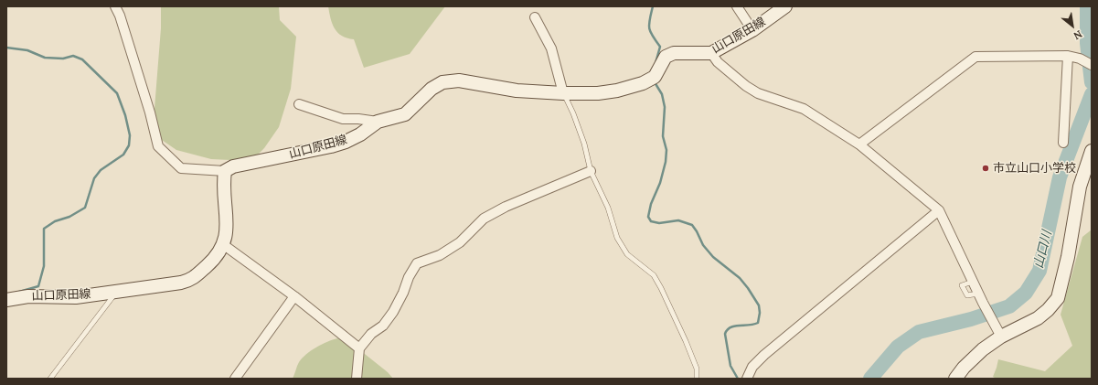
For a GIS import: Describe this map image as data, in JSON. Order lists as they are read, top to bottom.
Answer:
{
  "streets": {
    "main road": ["山口原田線"]
  },
  "water": ["山口川"],
  "places": ["市立山口小学校"],
  "north": "bottom right"
}
